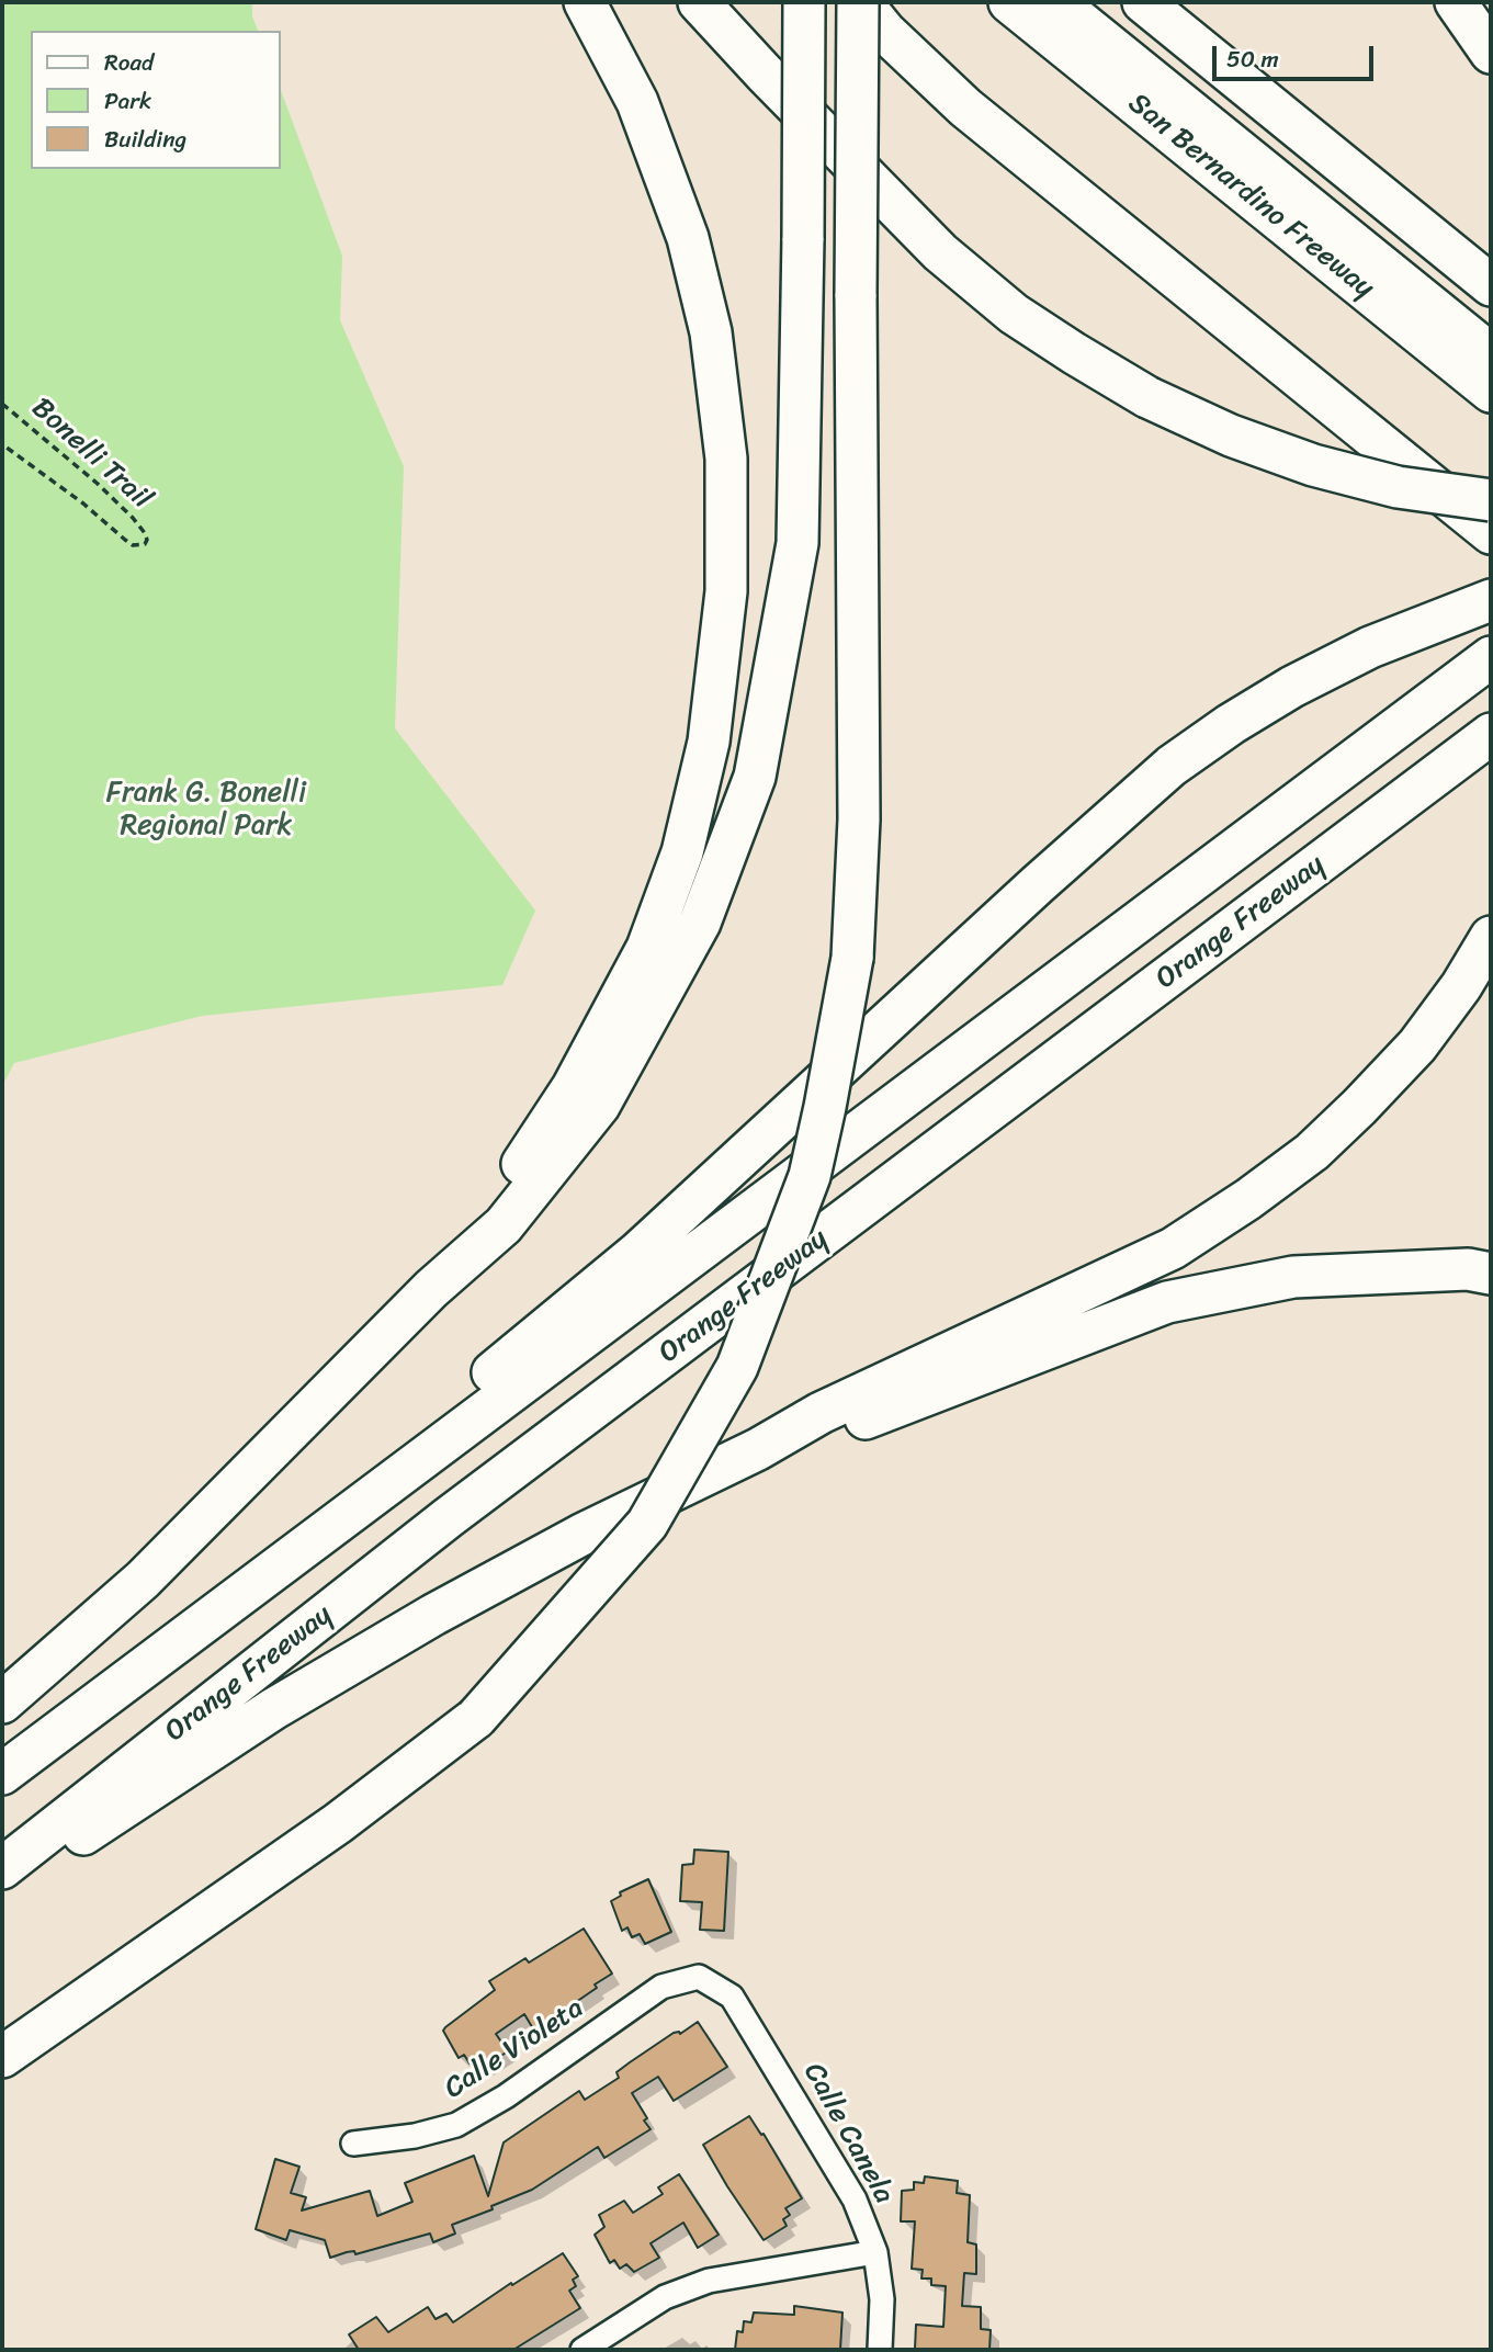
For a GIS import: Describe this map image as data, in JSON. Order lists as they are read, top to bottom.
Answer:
{
  "streets": {
    "highway": ["San Bernardino Freeway", "Orange Freeway"],
    "street": ["Calle Violeta", "Calle Canela"],
    "path": ["Bonelli Trail"]
  },
  "crossings": [
    ["Calle Violeta", "Calle Canela"]
  ],
  "parks": ["Frank G. Bonelli Regional Park"],
  "legend": ["Road", "Park", "Building"],
  "scale_bar": "50 m"
}
